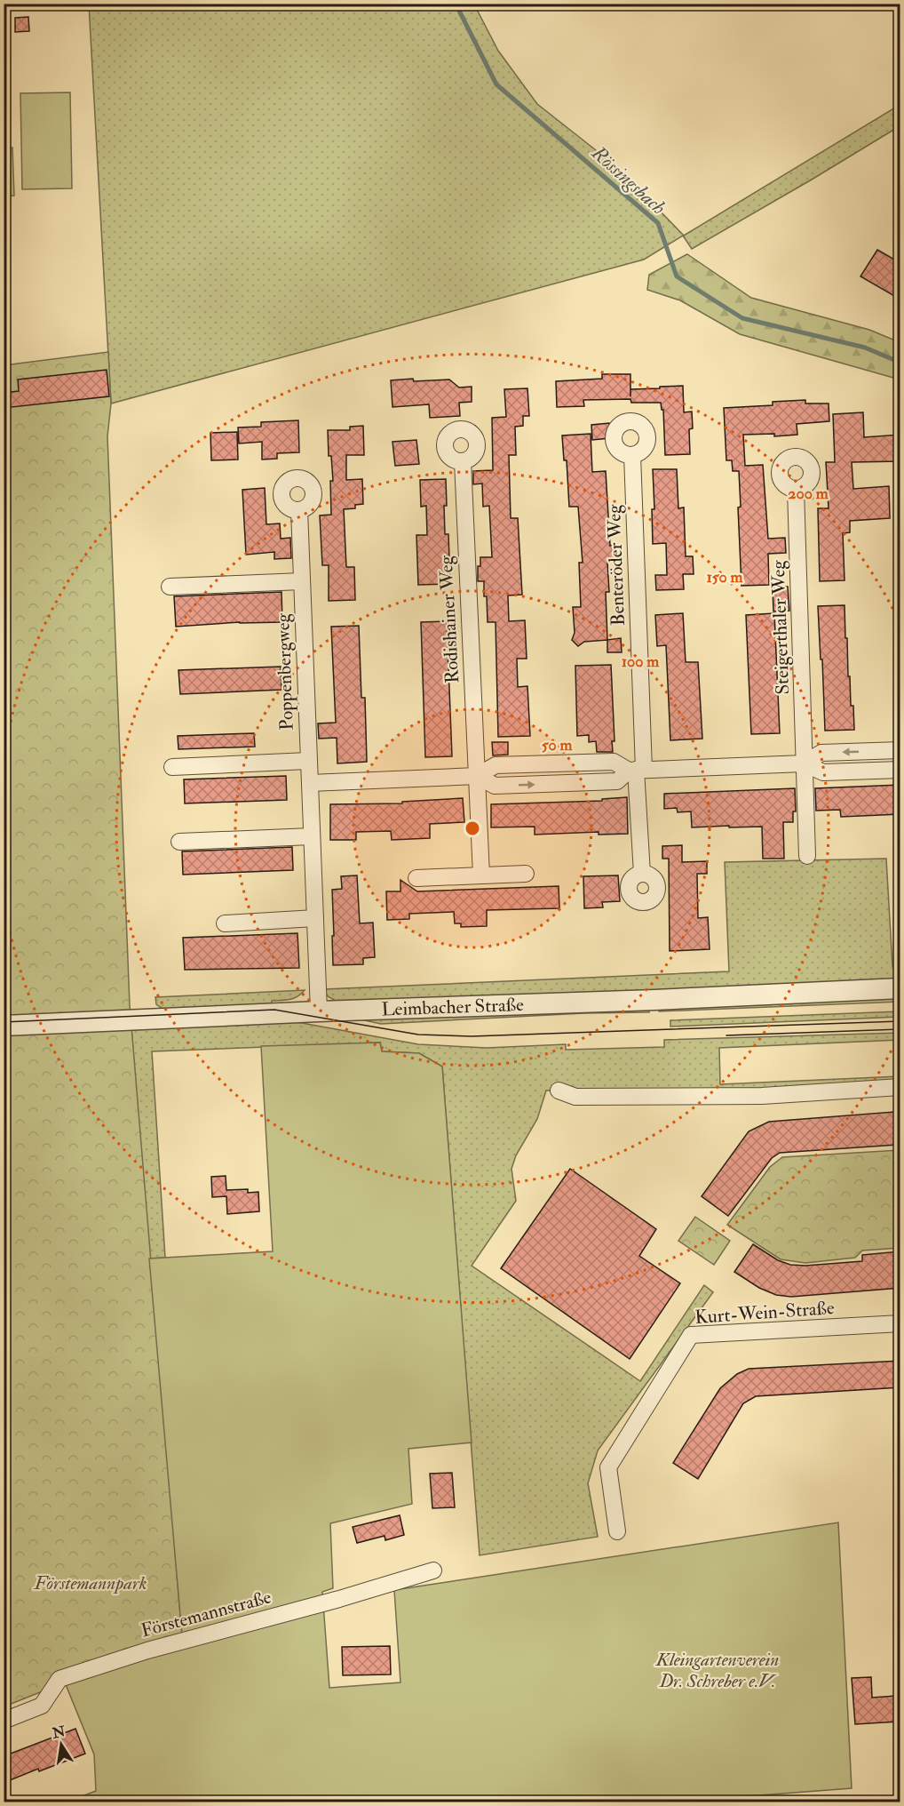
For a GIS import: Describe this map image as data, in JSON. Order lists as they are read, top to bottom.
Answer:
{
  "streets": {
    "street": [
      "Benteröder Weg",
      "Rodishainer Weg",
      "Steigerthaler Weg",
      "Poppenbergweg",
      "Leimbacher Straße",
      "Kurt-Wein-Straße",
      "Förstemannstraße"
    ]
  },
  "crossings": [
    ["Poppenbergweg", "Leimbacher Straße"]
  ],
  "water": ["Rössingsbach"],
  "parks": ["Förstemannpark", "Kleingartenverein Dr. Schreber e.V."],
  "north": "top",
  "rings": [
    "200 m",
    "150 m",
    "100 m",
    "50 m"
  ]
}
